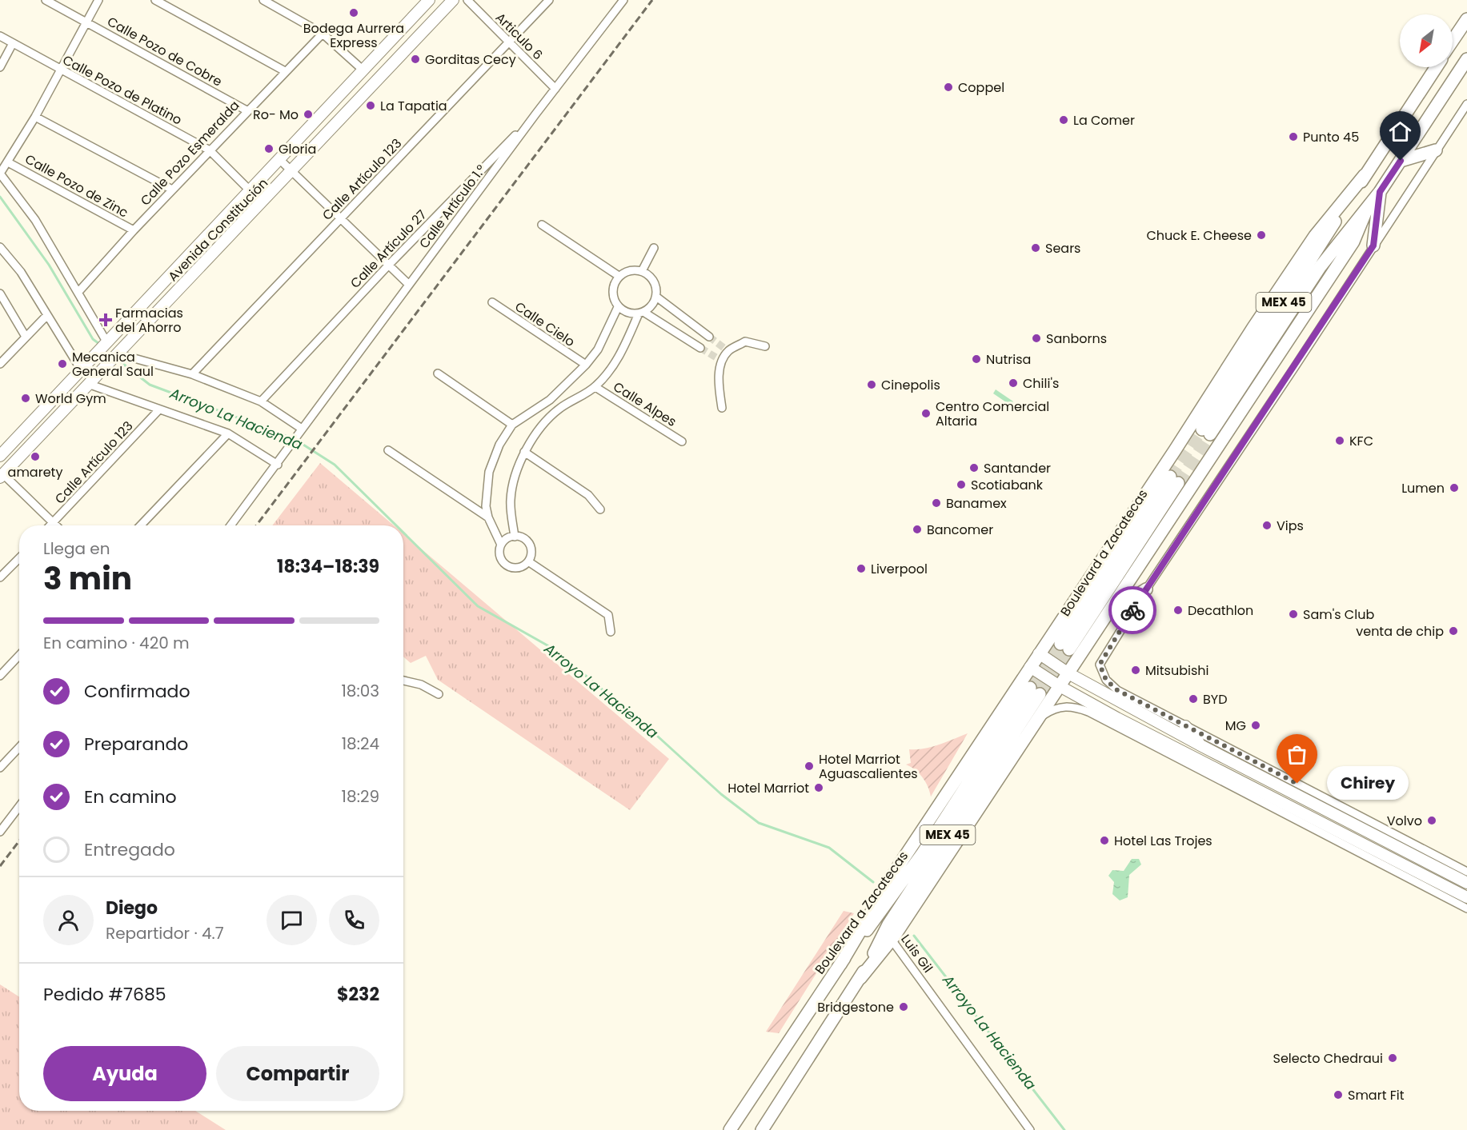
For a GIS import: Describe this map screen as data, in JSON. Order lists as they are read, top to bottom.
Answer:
{
  "streets": {
    "main road": ["Avenida Constitución", "MEX 45", "Boulevard a Zacatecas"],
    "street": [
      "Articulo 6",
      "Calle Pozo de Cobre",
      "Calle Pozo de Platino",
      "Calle Pozo Esmeralda",
      "Calle Artículo 123",
      "Calle Pozo de Zinc",
      "Calle Artículo 1.º",
      "Calle Artículo 27",
      "Calle Cielo",
      "Calle Alpes",
      "Luis Gil"
    ]
  },
  "crossings": [
    ["Articulo 6", "Calle Artículo 123"],
    ["Articulo 6", "Calle Artículo 1.º"],
    ["Calle Pozo de Cobre", "Calle Pozo Esmeralda"],
    ["Calle Pozo de Platino", "Calle Pozo Esmeralda"],
    ["Calle Pozo de Platino", "Avenida Constitución"],
    ["Calle Pozo Esmeralda", "Calle Pozo de Zinc"],
    ["Calle Artículo 1.º", "Calle Artículo 27"],
    ["Boulevard a Zacatecas", "Luis Gil"]
  ],
  "water": ["Arroyo La Hacienda"],
  "places": {
    "other": [
      "Bodega Aurrera Express",
      "Gorditas Cecy",
      "Coppel",
      "La Tapatia",
      "Ro- Mo",
      "La Comer",
      "Punto 45",
      "Gloria",
      "Chuck E. Cheese",
      "Sears",
      "Sanborns",
      "Nutrisa",
      "Mecanica General Saul",
      "Chili's",
      "Cinepolis",
      "World Gym",
      "Centro Comercial Altaria",
      "KFC",
      "amarety",
      "Santander",
      "Scotiabank",
      "Lumen",
      "Banamex",
      "Vips",
      "Bancomer",
      "Liverpool",
      "Decathlon",
      "Sam's Club",
      "venta de chip",
      "Mitsubishi",
      "BYD",
      "MG",
      "Hotel Marriot Aguascalientes",
      "Chirey",
      "Hotel Marriot",
      "Volvo",
      "Hotel Las Trojes",
      "Bridgestone",
      "Selecto Chedraui",
      "Smart Fit"
    ],
    "health": ["Farmacias del Ahorro"]
  },
  "north": "bottom left",
  "page": {
    "heading": ["3 min", "Llega en", "18:34–18:39"],
    "panel": [
      "Diego",
      "Repartidor · 4.7",
      "Pedido #7685",
      "$232"
    ],
    "bar": "En camino · 420 m",
    "list": [
      ["Confirmado", "18:03"],
      ["Preparando", "18:24"],
      ["En camino", "18:29"],
      "Entregado"
    ],
    "bubble": "Chirey",
    "buttons": ["Ayuda", "Compartir"]
  }
}
